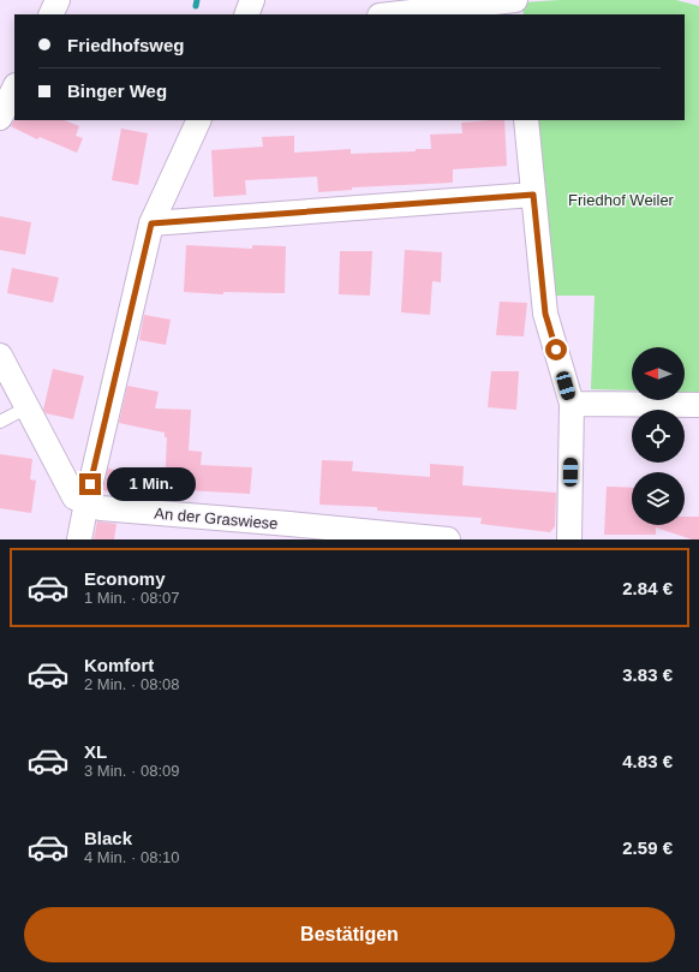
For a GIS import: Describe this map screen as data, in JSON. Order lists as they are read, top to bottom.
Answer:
{
  "streets": {
    "street": ["An der Graswiese"]
  },
  "parks": ["Friedhof Weiler"],
  "north": "left",
  "page": {
    "banner": ["Friedhofsweg", "Binger Weg"],
    "bubble": "1 Min.",
    "list": [
      {
        "name": "Economy",
        "note": "1 Min. · 08:07",
        "value": "2.84 €"
      },
      {
        "name": "Komfort",
        "note": "2 Min. · 08:08",
        "value": "3.83 €"
      },
      {
        "name": "XL",
        "note": "3 Min. · 08:09",
        "value": "4.83 €"
      },
      {
        "name": "Black",
        "note": "4 Min. · 08:10",
        "value": "2.59 €"
      }
    ],
    "buttons": "Bestätigen"
  }
}
